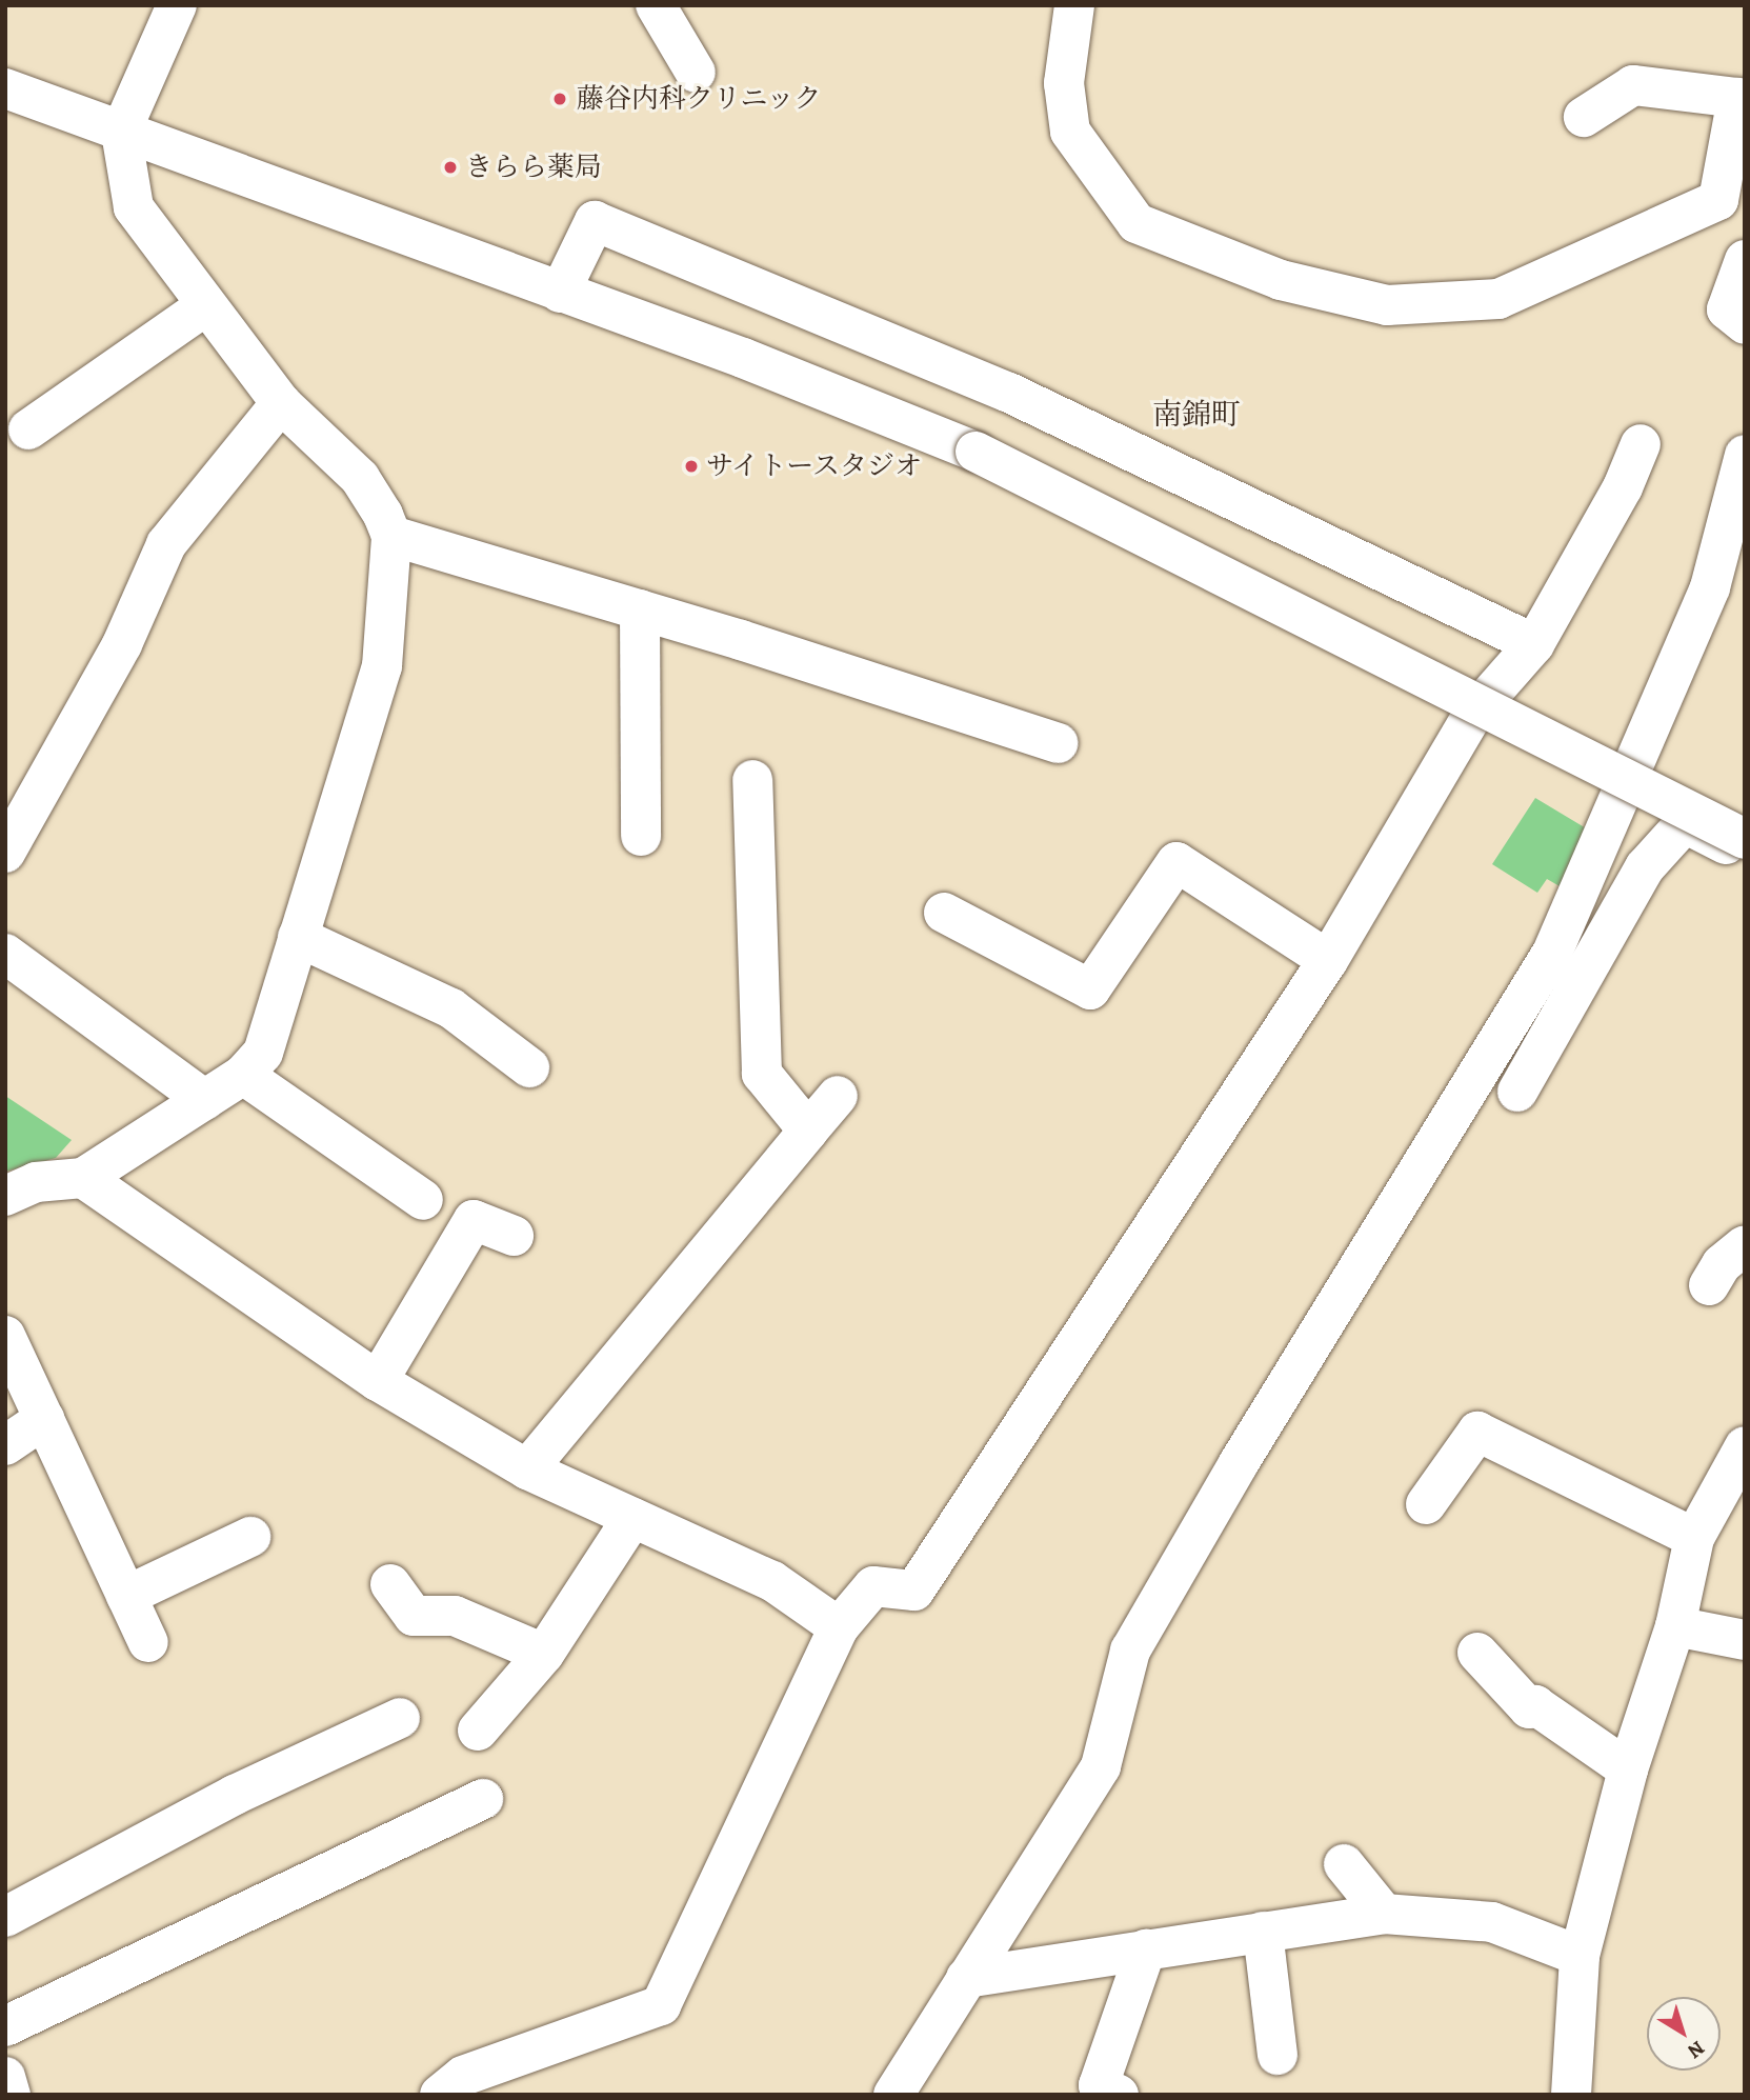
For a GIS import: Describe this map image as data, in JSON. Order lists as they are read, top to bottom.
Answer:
{
  "districts": ["南錦町"],
  "places": ["藤谷内科クリニック", "きらら薬局", "サイトースタジオ"],
  "north": "bottom right"
}
